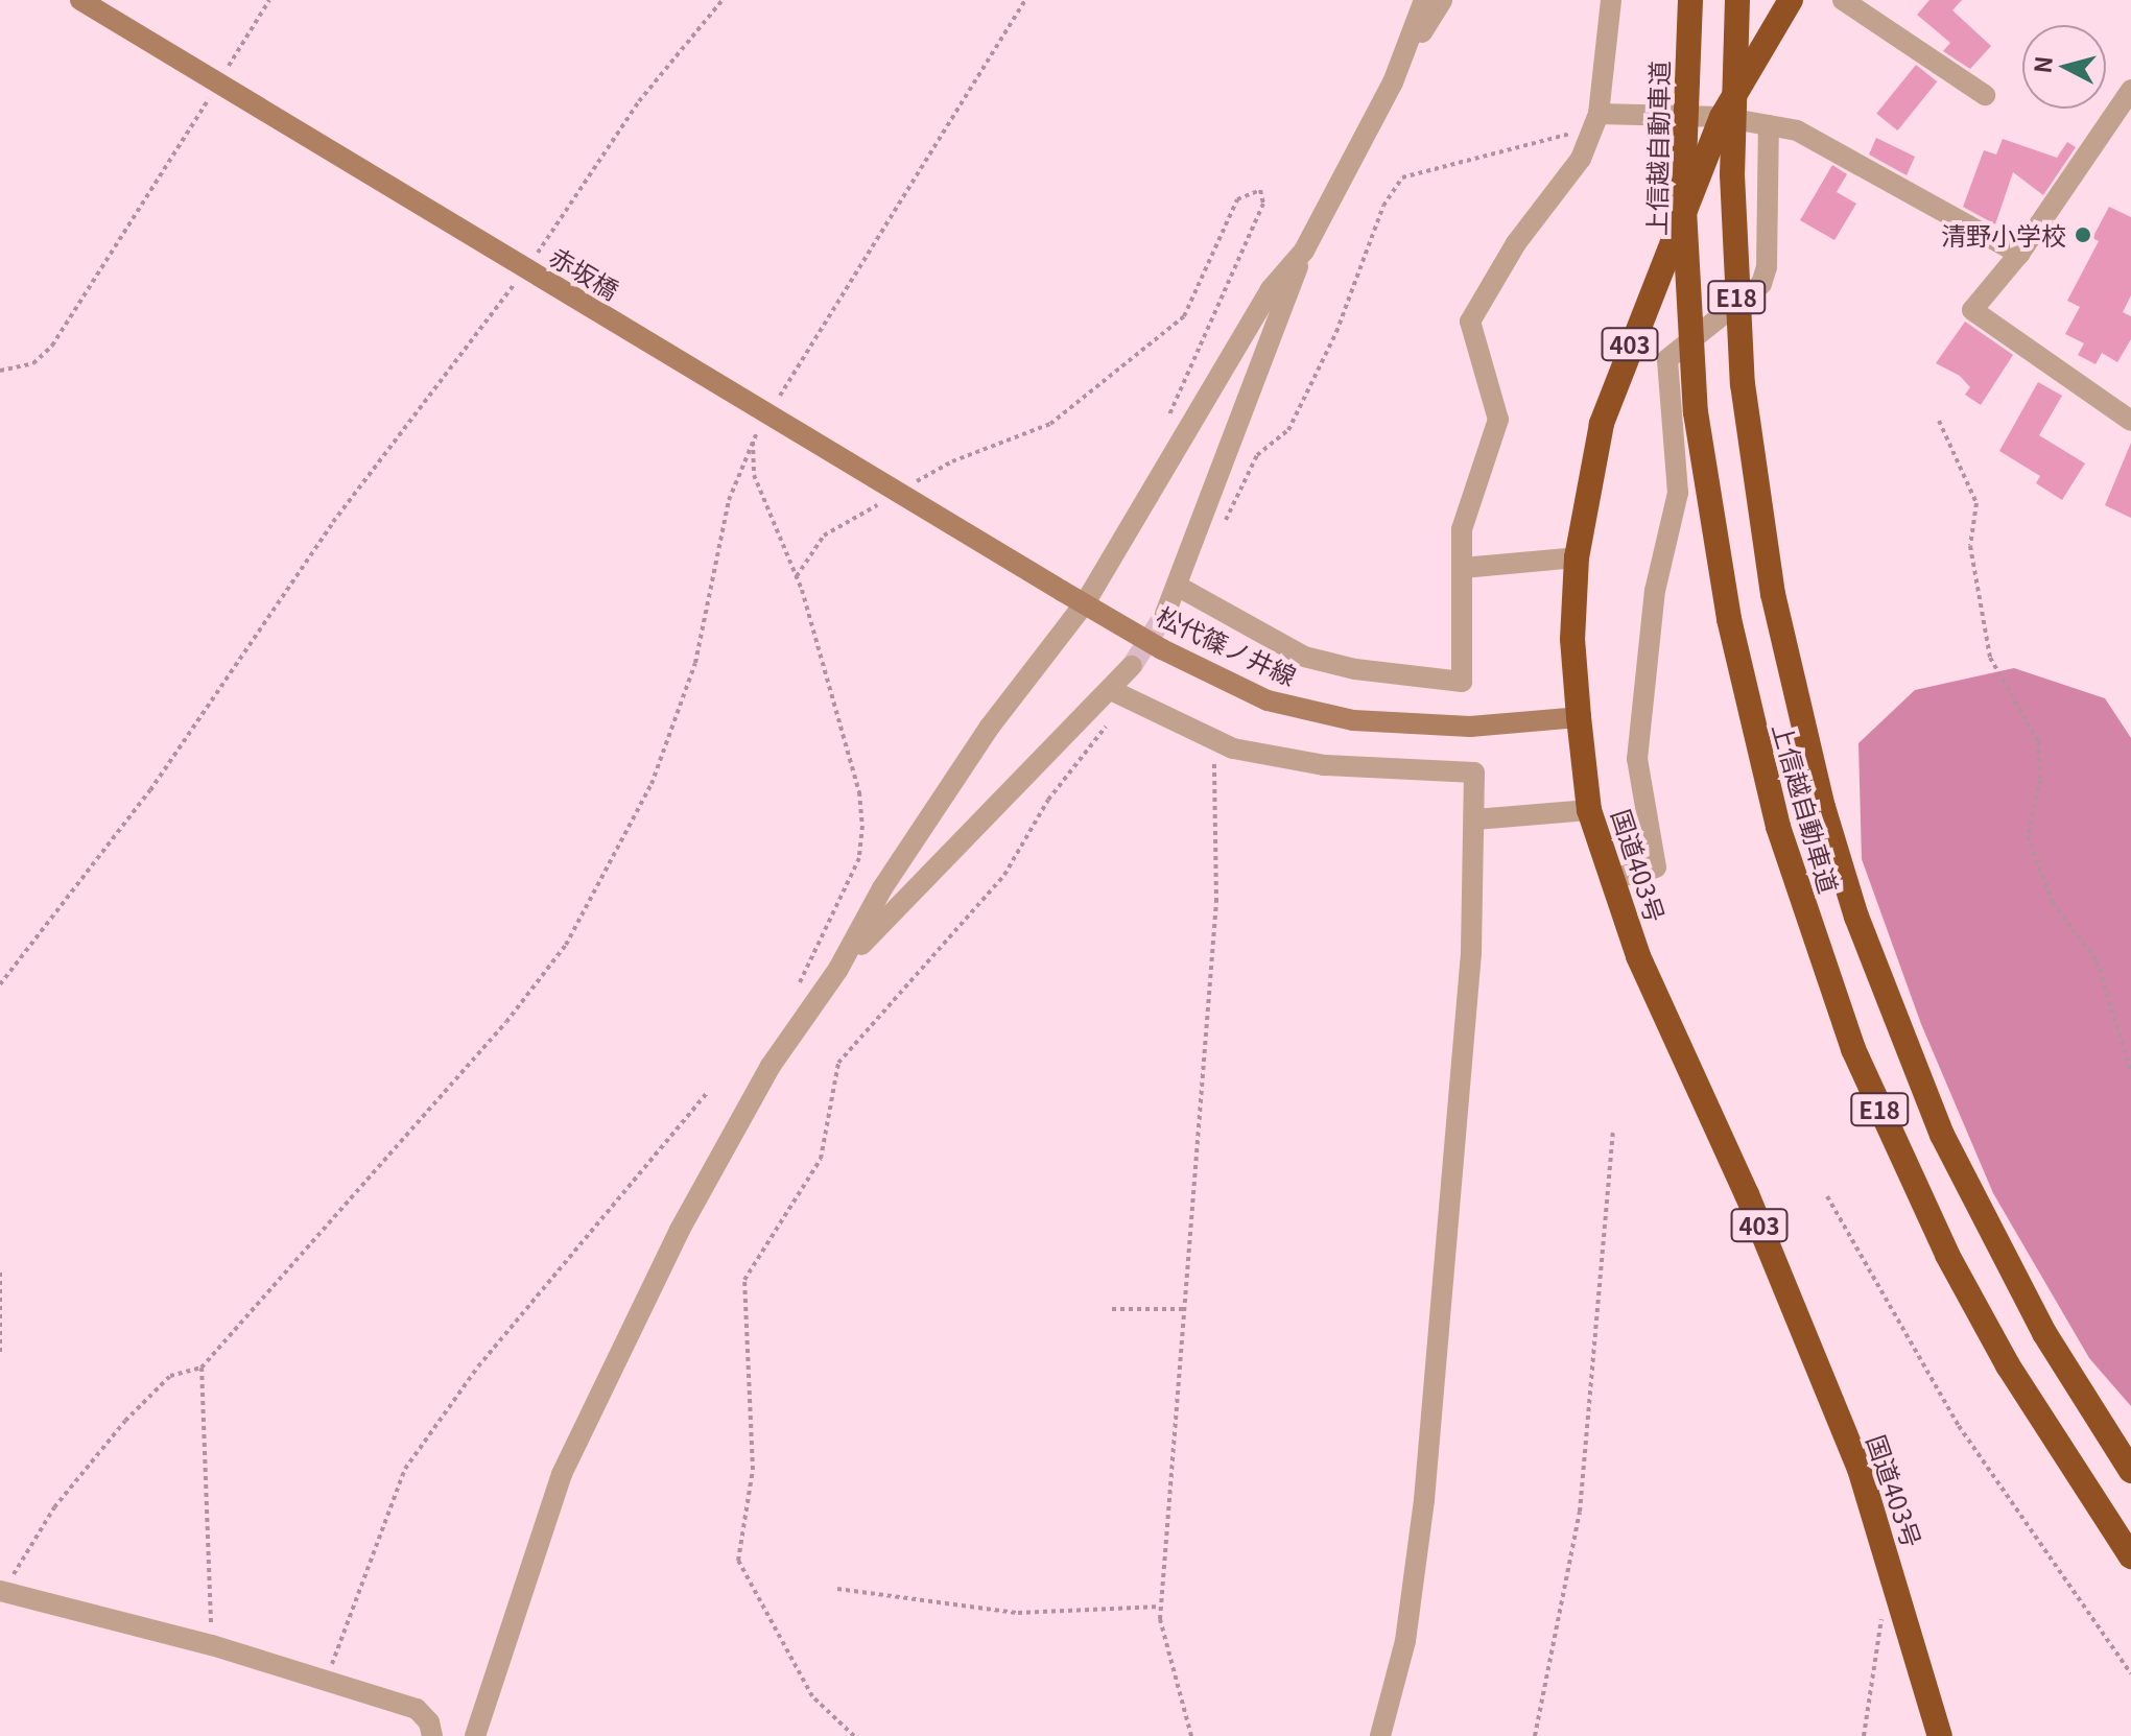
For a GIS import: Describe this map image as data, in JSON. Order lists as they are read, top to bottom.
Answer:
{
  "streets": {
    "highway": [
      "上信越自動車道",
      "E18",
      "403",
      "国道403号"
    ],
    "main road": ["赤坂橋", "松代篠ノ井線"]
  },
  "crossings": [
    ["赤坂橋", "松代篠ノ井線"],
    ["松代篠ノ井線", "国道403号"]
  ],
  "places": ["清野小学校"],
  "north": "left"
}
